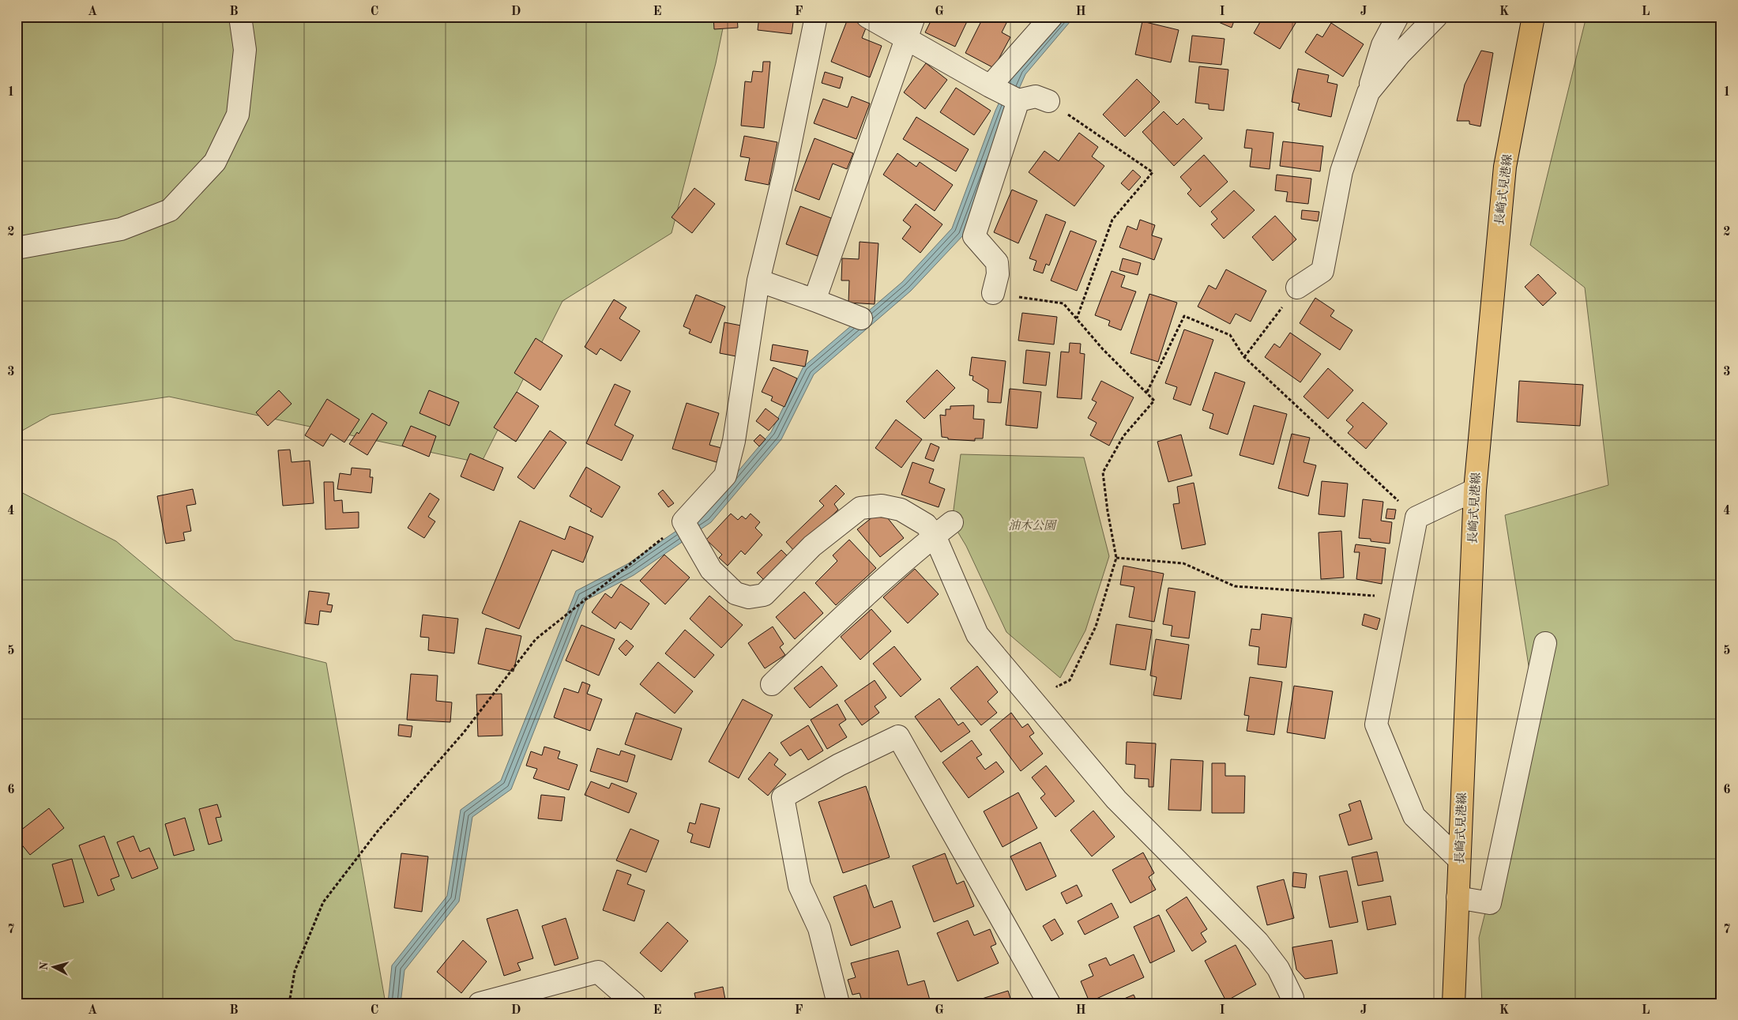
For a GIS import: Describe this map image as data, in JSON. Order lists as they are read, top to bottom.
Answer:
{
  "streets": {
    "main road": ["長崎式見港線"]
  },
  "parks": ["油木公園"],
  "north": "left",
  "grid": {
    "columns": [
      "A",
      "B",
      "C",
      "D",
      "E",
      "F",
      "G",
      "H",
      "I",
      "J",
      "K",
      "L"
    ],
    "rows": [
      "1",
      "2",
      "3",
      "4",
      "5",
      "6",
      "7"
    ]
  }
}
